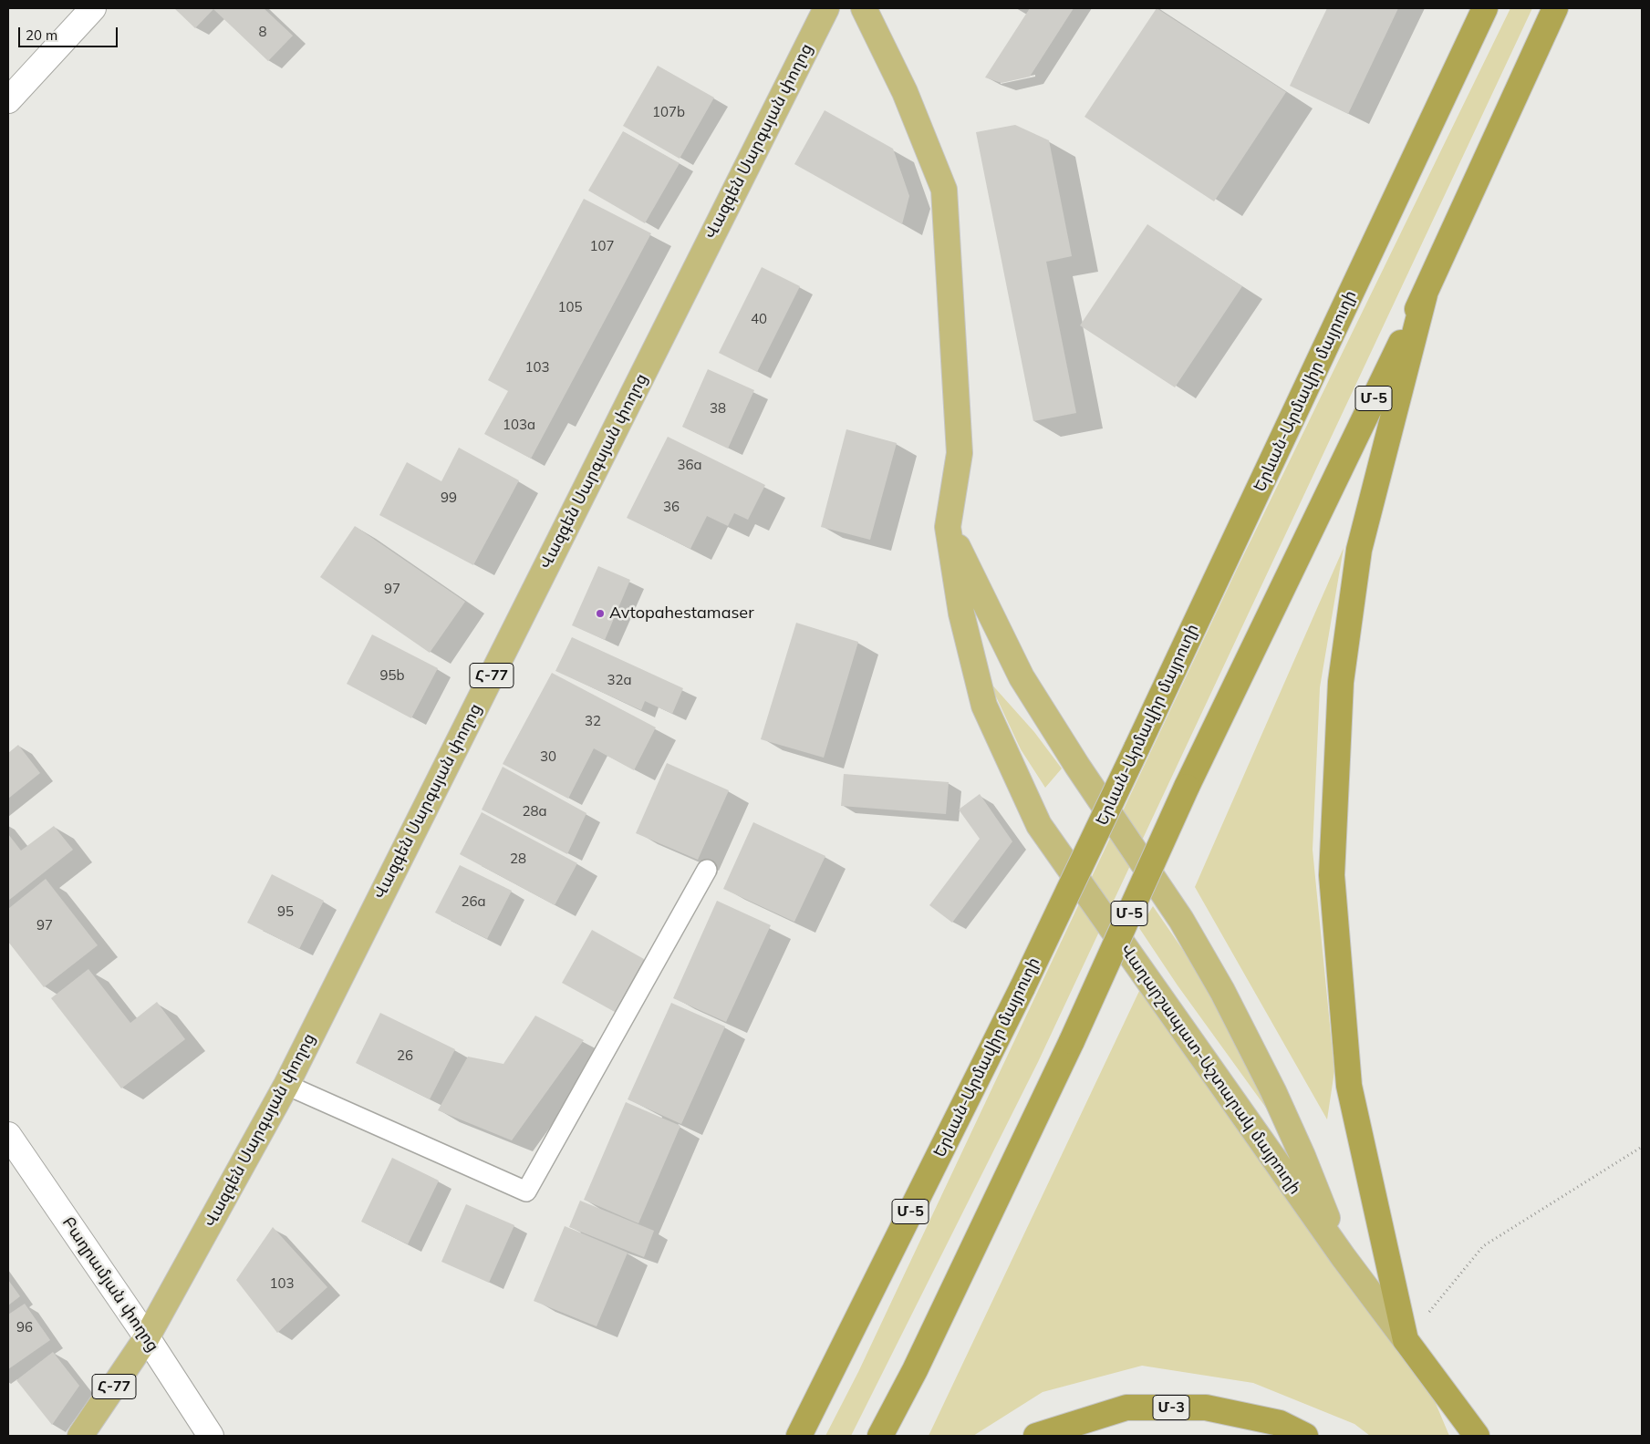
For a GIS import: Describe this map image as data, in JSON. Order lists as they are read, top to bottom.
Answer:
{
  "streets": {
    "highway": [
      "Երևան-Արմավիր մայրուղի",
      "Մ-5",
      "Վաղարշապատ-Աշտարակ մայրուղի",
      "Մ-3"
    ],
    "main road": ["Վազգեն Սարգսյան փողոց", "Հ-77"],
    "street": ["Բաղրամյան փողոց"]
  },
  "crossings": [
    ["Վազգեն Սարգսյան փողոց", "Բաղրամյան փողոց"]
  ],
  "places": ["Avtopahestamaser"],
  "house_numbers": [
    "8",
    "107b",
    "107",
    "105",
    "40",
    "103",
    "38",
    "103a",
    "36a",
    "99",
    "36",
    "97",
    "95b",
    "32a",
    "32",
    "30",
    "28a",
    "28",
    "26a",
    "95",
    "97",
    "26",
    "103",
    "96"
  ],
  "scale_bar": "20 m"
}
